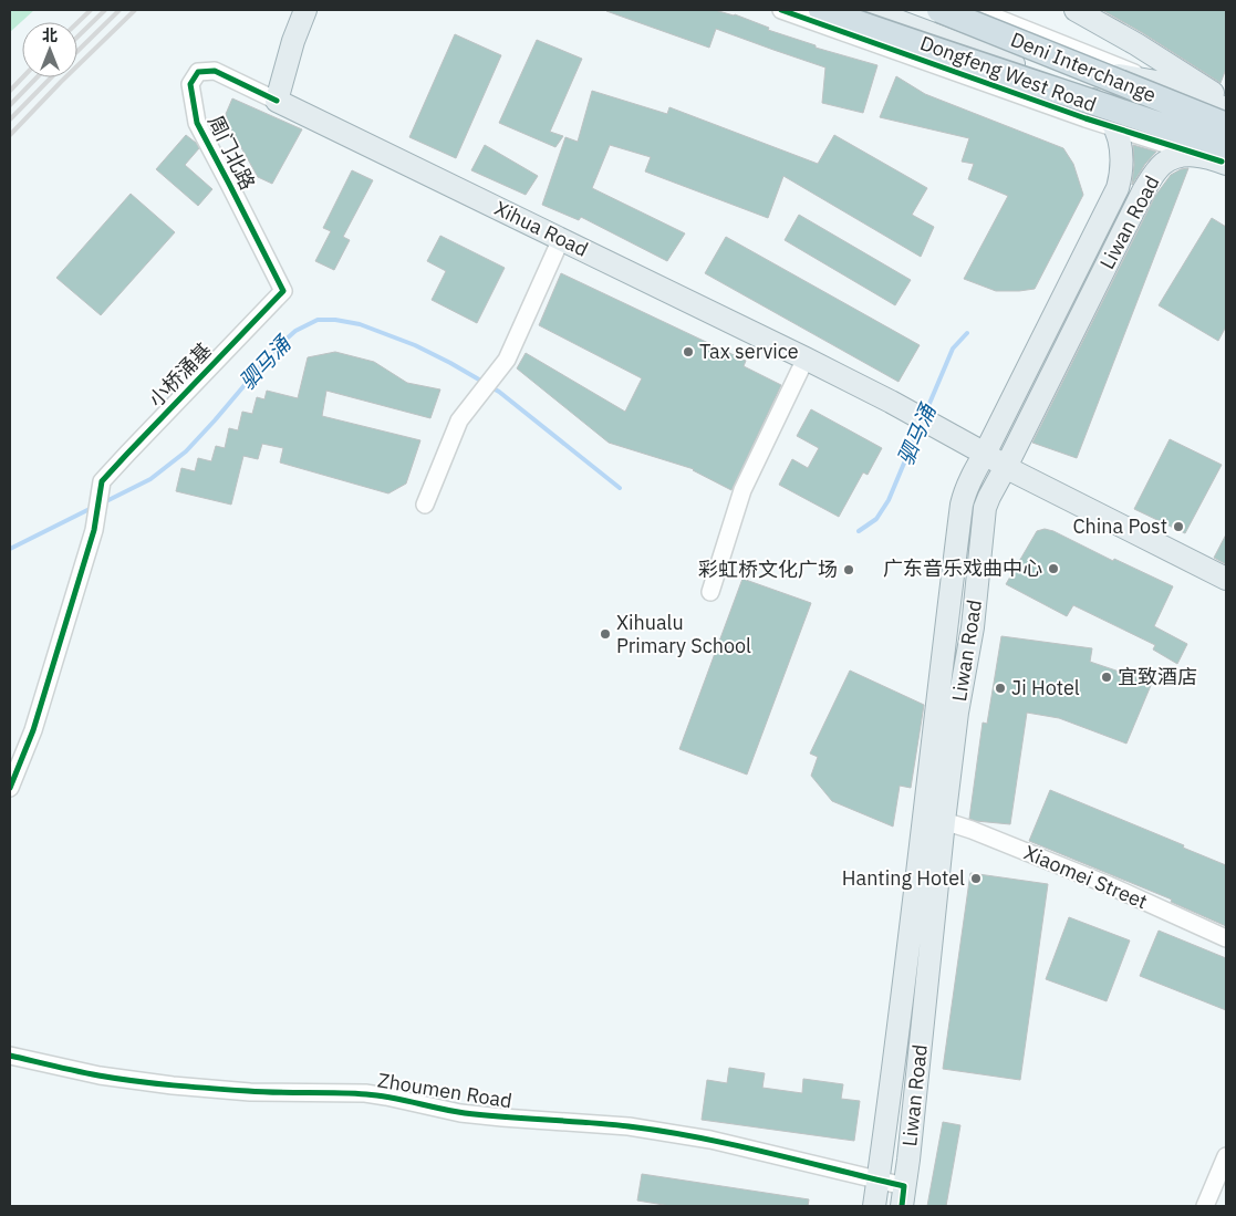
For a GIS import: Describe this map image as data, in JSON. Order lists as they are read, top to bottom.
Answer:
{
  "streets": {
    "highway": ["Deni Interchange"],
    "main road": ["Liwan Road", "Xihua Road"],
    "street": [
      "Dongfeng West Road",
      "周门北路",
      "小桥涌基",
      "Xiaomei Street",
      "Zhoumen Road"
    ]
  },
  "crossings": [
    ["Deni Interchange", "Dongfeng West Road"],
    ["Deni Interchange", "Liwan Road"],
    ["Dongfeng West Road", "Liwan Road"],
    ["周门北路", "Xihua Road"],
    ["周门北路", "小桥涌基"],
    ["Liwan Road", "Xihua Road"],
    ["Liwan Road", "Xiaomei Street"],
    ["Liwan Road", "Zhoumen Road"]
  ],
  "water": ["驷马涌"],
  "places": [
    "Tax service",
    "China Post",
    "广东音乐戏曲中心",
    "彩虹桥文化广场",
    "Xihualu Primary School",
    "宜致酒店",
    "Ji Hotel",
    "Hanting Hotel"
  ],
  "north": "top"
}
